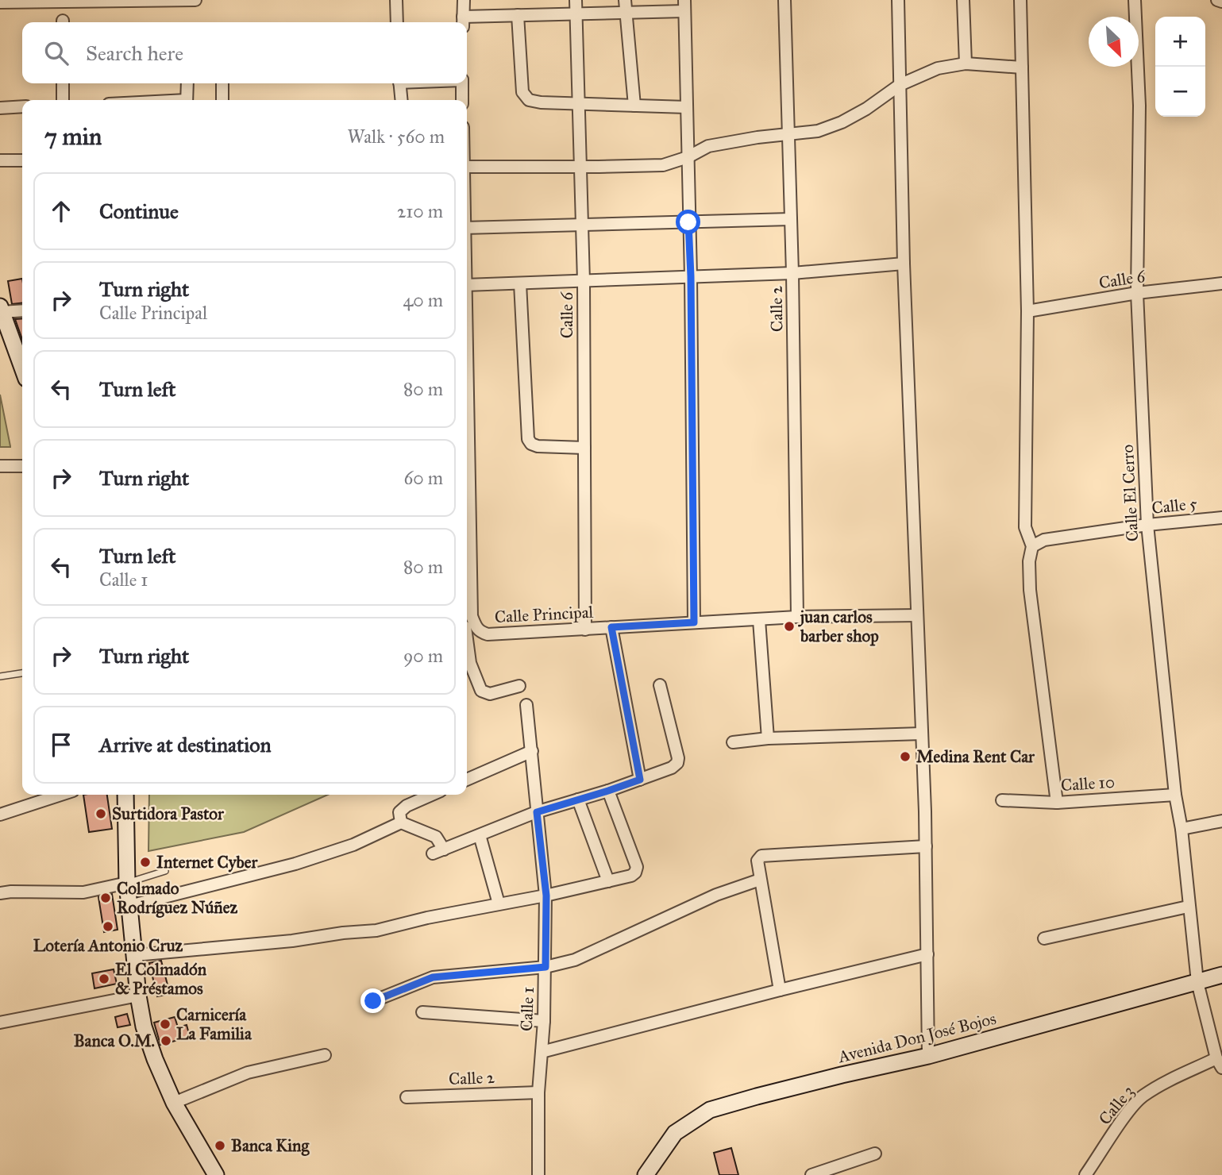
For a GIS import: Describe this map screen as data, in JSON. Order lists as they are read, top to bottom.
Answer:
{
  "streets": {
    "street": [
      "Calle 6",
      "Calle 2",
      "Calle El Cerro",
      "Calle 5",
      "Calle Principal",
      "Calle 10",
      "Calle 1",
      "Avenida Don José Bojos",
      "Calle 3"
    ]
  },
  "crossings": [
    ["Calle 6", "Calle El Cerro"],
    ["Calle 6", "Calle Principal"],
    ["Calle 2", "Calle Principal"],
    ["Calle 2", "Calle 1"],
    ["Calle El Cerro", "Calle 5"],
    ["Calle El Cerro", "Calle 10"],
    ["Calle El Cerro", "Avenida Don José Bojos"]
  ],
  "places": [
    "juan carlos barber shop",
    "Medina Rent Car",
    "Surtidora Pastor",
    "Internet Cyber",
    "Colmado Rodríguez Núñez",
    "Lotería Antonio Cruz",
    "El Colmadón & Préstamos",
    "Carnicería La Familia",
    "Banca O.M.",
    "Banca King"
  ],
  "north": "bottom right",
  "page": {
    "map_buttons": ["+", "−"],
    "search": "Search here",
    "heading": ["7 min", "Walk · 560 m"],
    "list": [
      ["Continue", "210 m"],
      ["Turn right", "Calle Principal", "40 m"],
      ["Turn left", "80 m"],
      ["Turn right", "60 m"],
      ["Turn left", "Calle 1", "80 m"],
      ["Turn right", "90 m"],
      "Arrive at destination"
    ]
  }
}
